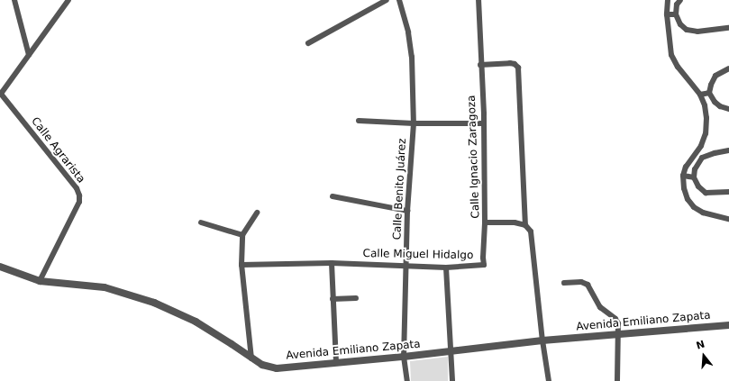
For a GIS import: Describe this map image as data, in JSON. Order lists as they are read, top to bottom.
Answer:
{
  "streets": {
    "street": [
      "Calle Agrarista",
      "Calle Ignacio Zaragoza",
      "Calle Benito Juárez",
      "Calle Miguel Hidalgo",
      "Avenida Emiliano Zapata"
    ]
  },
  "crossings": [
    ["Calle Agrarista", "Avenida Emiliano Zapata"],
    ["Calle Ignacio Zaragoza", "Calle Miguel Hidalgo"],
    ["Calle Benito Juárez", "Calle Miguel Hidalgo"],
    ["Calle Benito Juárez", "Avenida Emiliano Zapata"]
  ],
  "north": "top"
}
